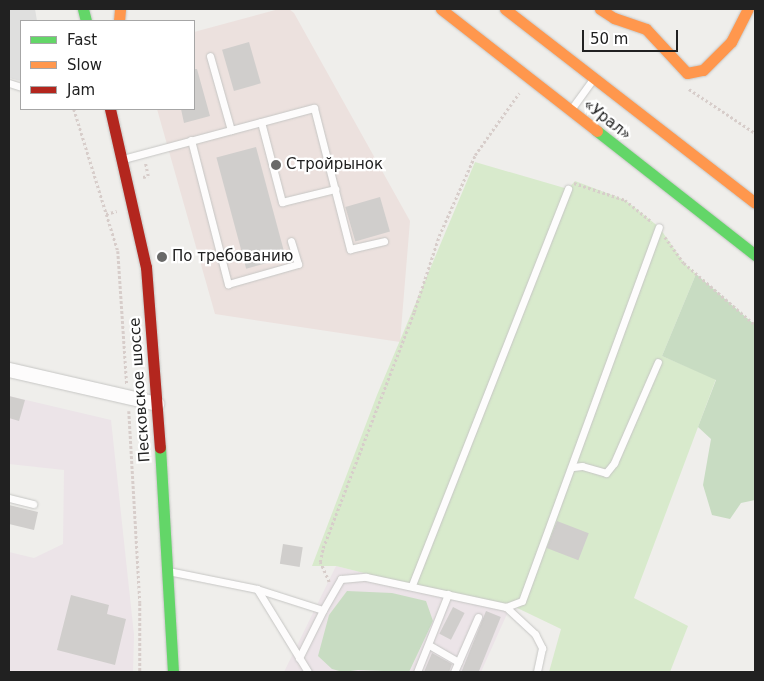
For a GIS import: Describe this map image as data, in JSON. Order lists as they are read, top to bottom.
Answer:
{
  "streets": {
    "main road": ["«Урал»", "Песковское шоссе"]
  },
  "places": ["Стройрынок", "По требованию"],
  "legend": ["Fast", "Slow", "Jam"],
  "scale_bar": "50 m"
}
